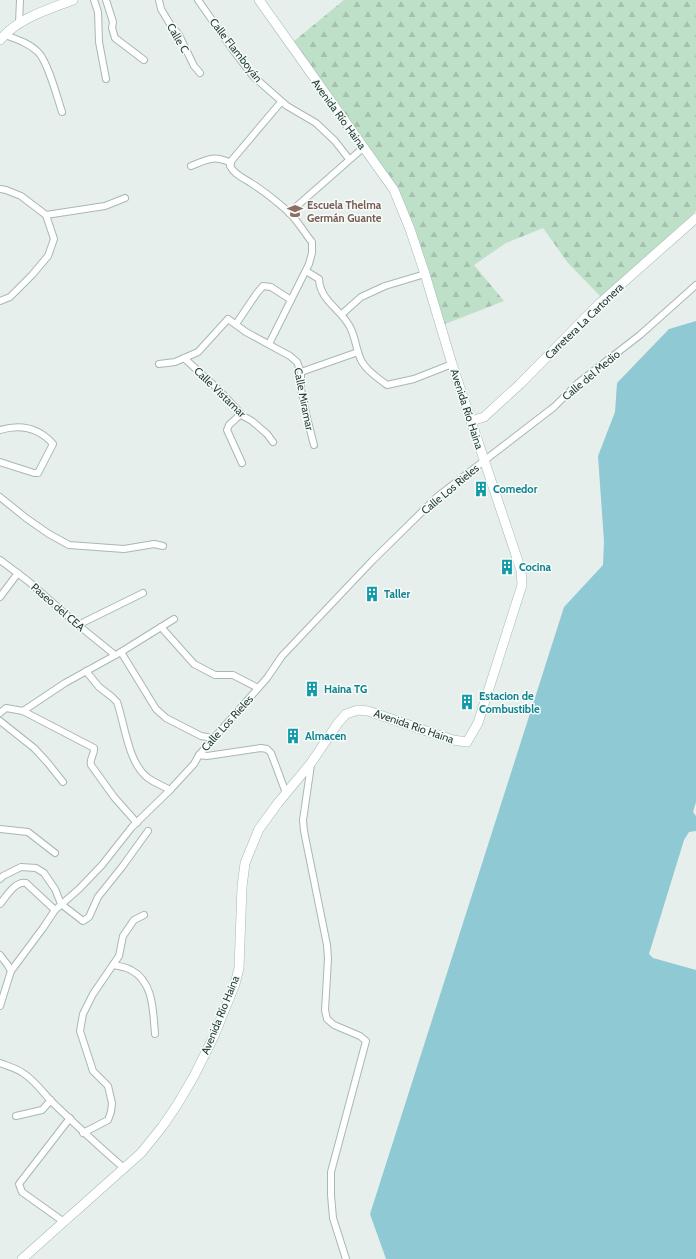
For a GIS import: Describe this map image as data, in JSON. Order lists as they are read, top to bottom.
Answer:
{
  "streets": {
    "street": [
      "Calle C",
      "Calle Flamboyán",
      "Avenida Río Haina",
      "Carretera La Cartonera",
      "Calle del Medio",
      "Calle Vistamar",
      "Calle Miramar",
      "Calle Los Rieles",
      "Paseo del CEA"
    ]
  },
  "crossings": [
    ["Avenida Río Haina", "Carretera La Cartonera"],
    ["Avenida Río Haina", "Calle del Medio"],
    ["Avenida Río Haina", "Calle Los Rieles"],
    ["Calle del Medio", "Calle Los Rieles"],
    ["Calle Vistamar", "Calle Miramar"]
  ],
  "places": {
    "school or university": ["Escuela Thelma Germán Guante"],
    "building": [
      "Comedor",
      "Cocina",
      "Taller",
      "Haina TG",
      "Estacion de Combustible",
      "Almacen"
    ]
  }
}
